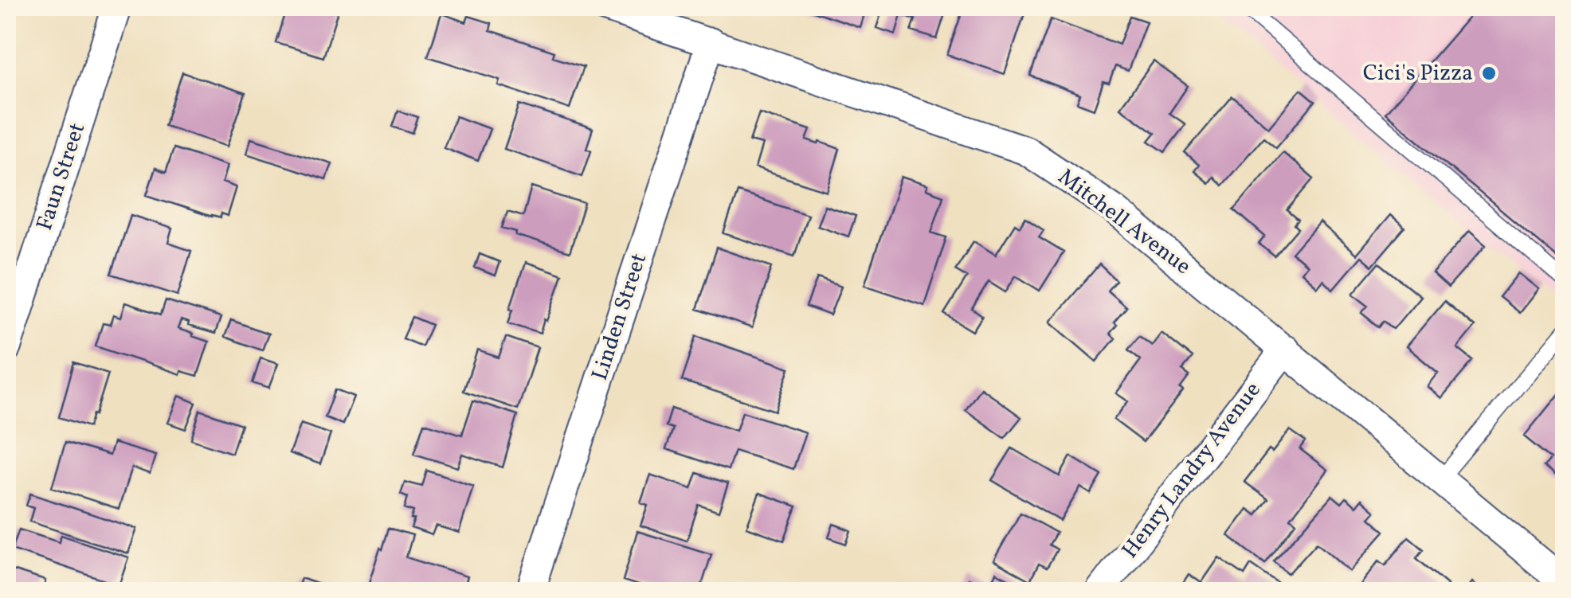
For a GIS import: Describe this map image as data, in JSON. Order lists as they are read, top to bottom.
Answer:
{
  "streets": {
    "street": [
      "Faun Street",
      "Mitchell Avenue",
      "Linden Street",
      "Henry Landry Avenue"
    ]
  },
  "crossings": [
    ["Mitchell Avenue", "Linden Street"],
    ["Mitchell Avenue", "Henry Landry Avenue"]
  ],
  "places": ["Cici's Pizza"]
}
